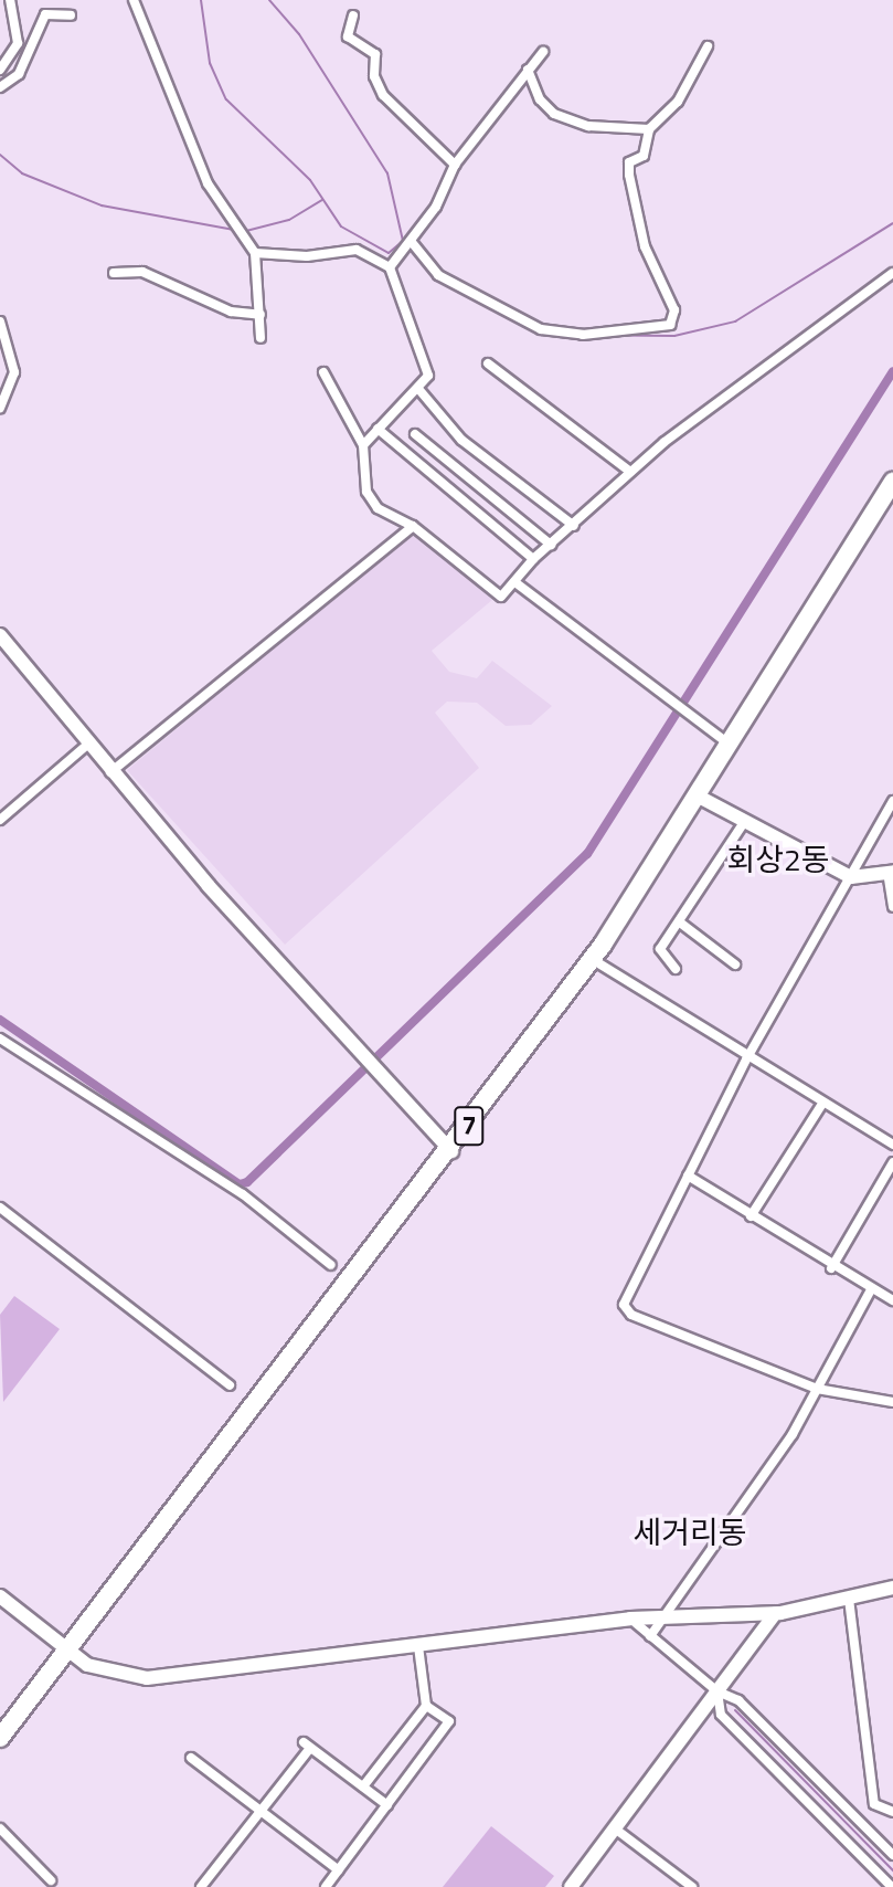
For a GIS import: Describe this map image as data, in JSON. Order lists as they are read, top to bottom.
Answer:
{
  "streets": {
    "highway": ["7"]
  },
  "districts": ["회상2동", "세거리동"]
}
